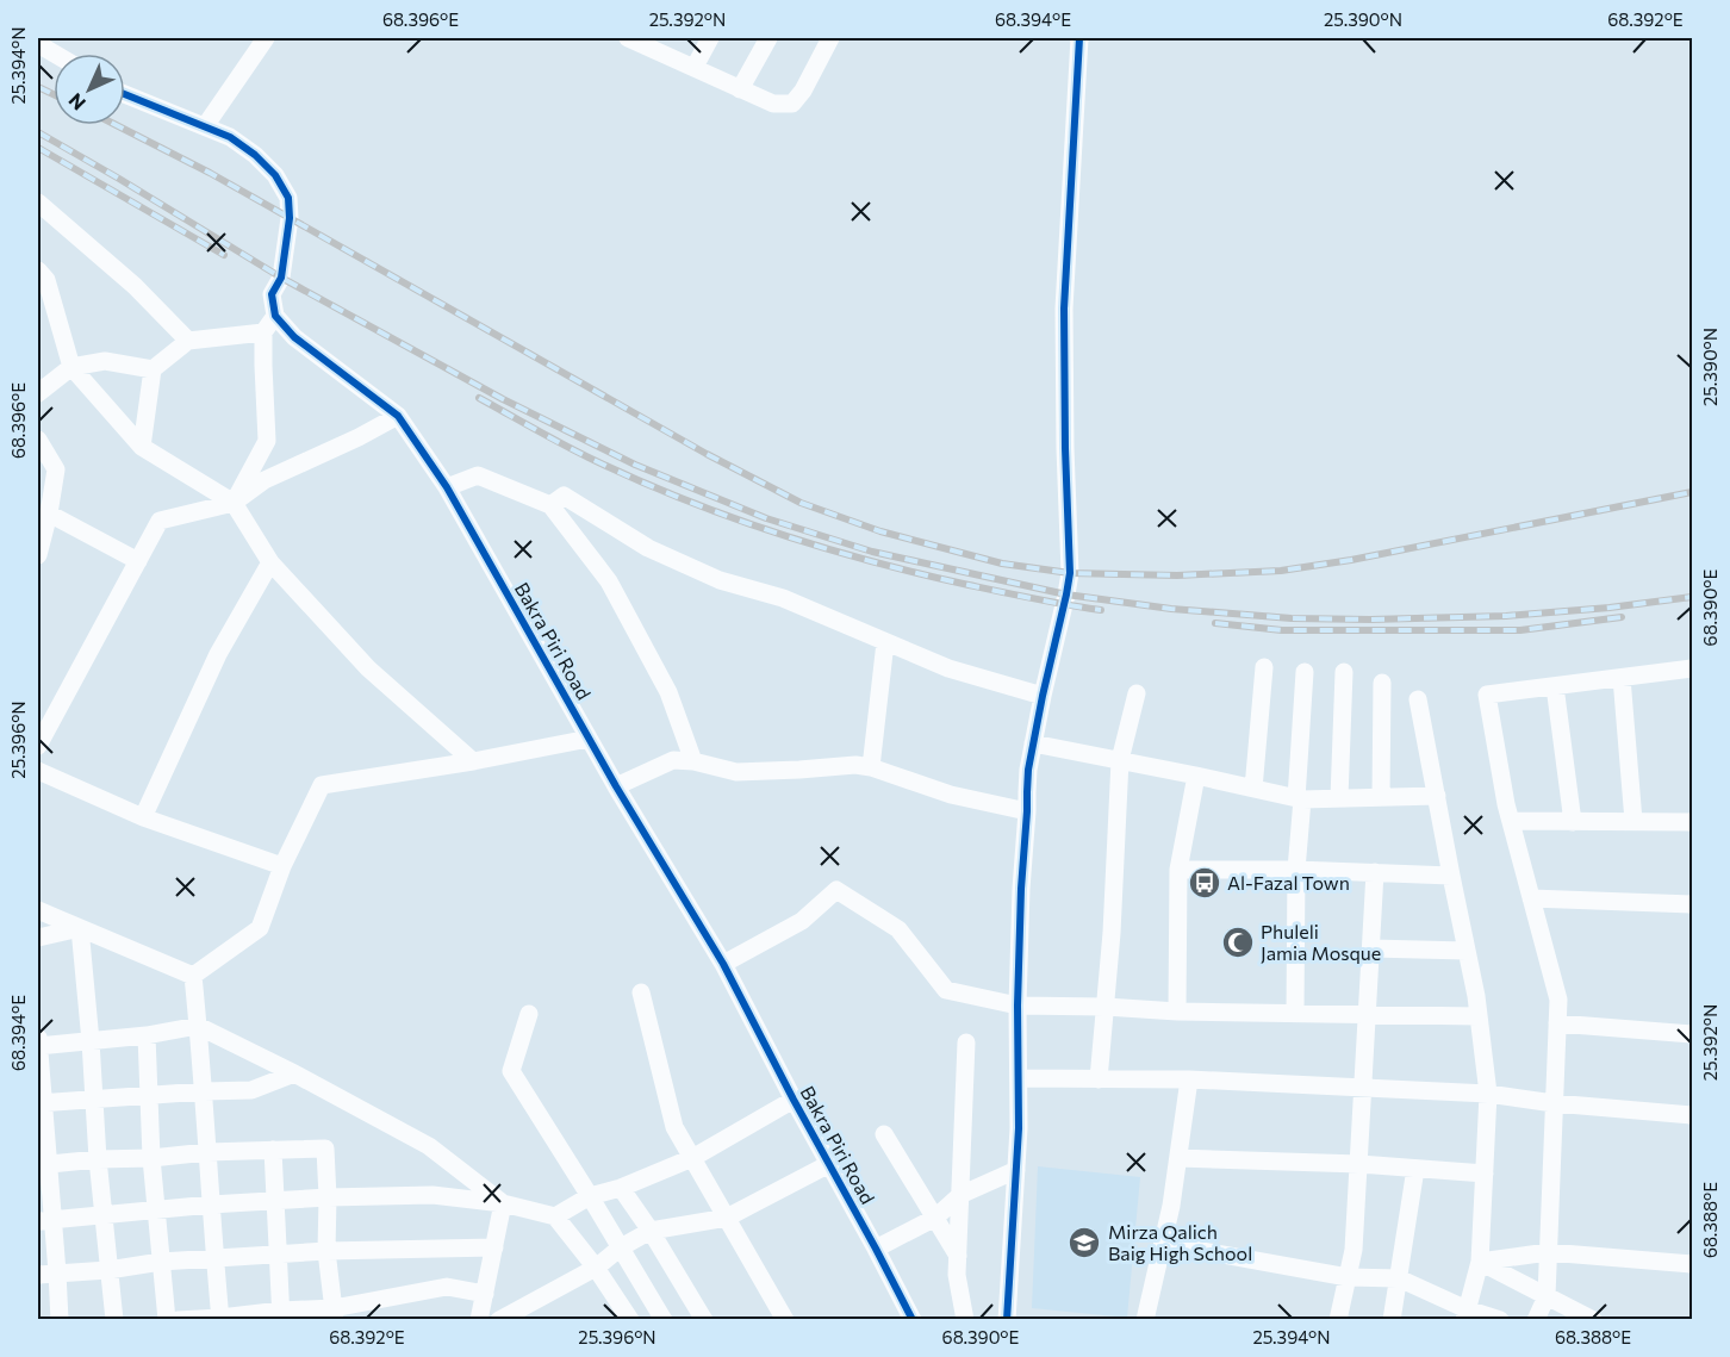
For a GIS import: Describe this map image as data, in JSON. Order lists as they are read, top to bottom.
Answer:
{
  "streets": {
    "street": ["Bakra Piri Road"]
  },
  "places": {
    "bus stop": ["Al-Fazal Town"],
    "mosque": ["Phuleli Jamia Mosque"],
    "school or university": ["Mirza Qalich Baig High School"]
  },
  "north": "bottom left",
  "coordinates": [
    "68.396°E",
    "25.392°N",
    "68.394°E",
    "25.390°N",
    "68.392°E",
    "25.394°N",
    "68.390°E",
    "25.396°N",
    "68.388°E"
  ]
}
